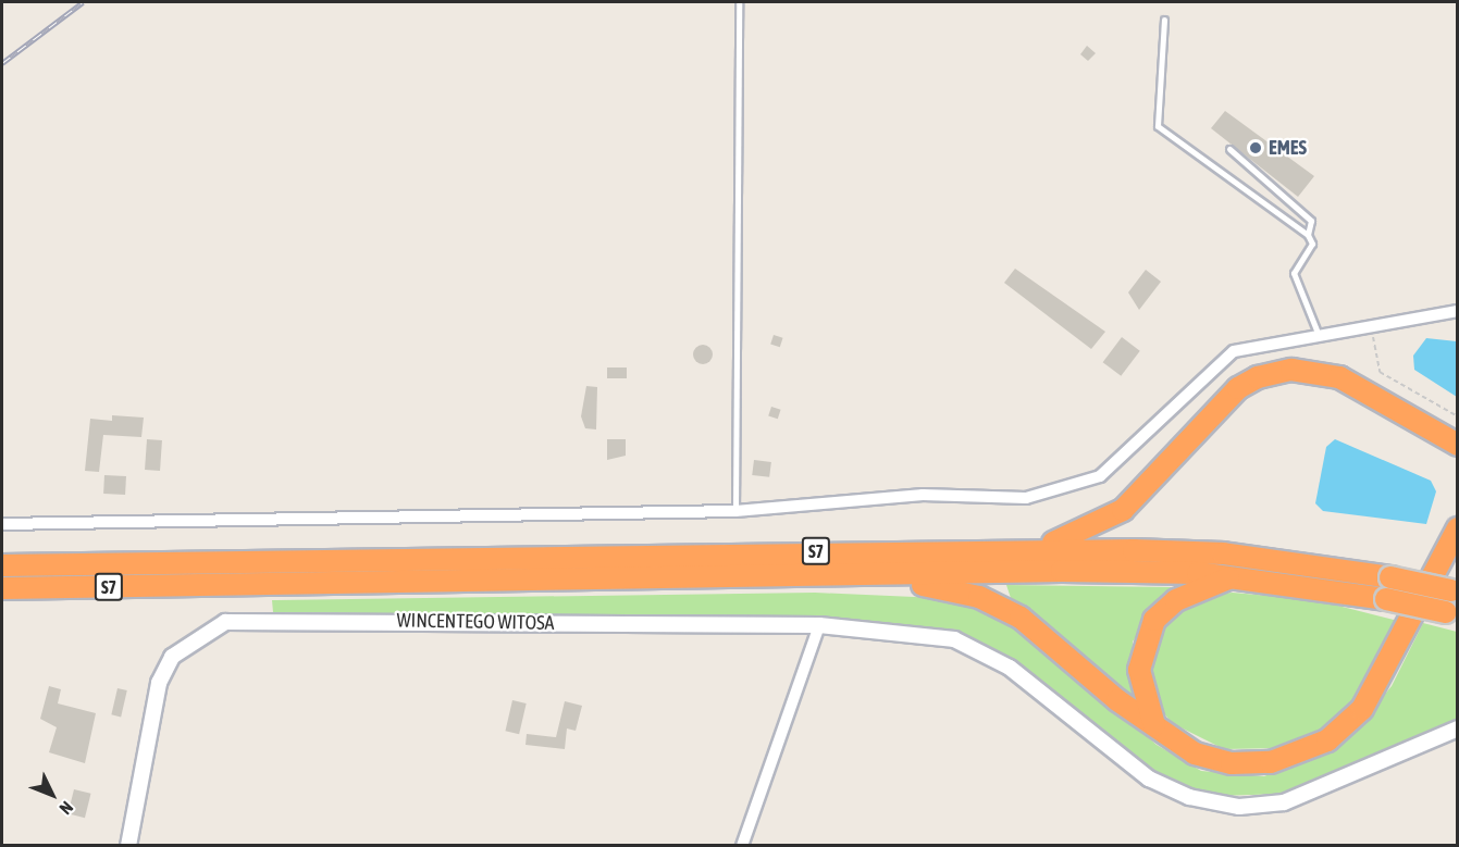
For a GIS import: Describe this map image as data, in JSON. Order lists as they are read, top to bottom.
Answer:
{
  "streets": {
    "highway": ["S7"],
    "street": ["WINCENTEGO WITOSA"]
  },
  "places": ["EMES"],
  "north": "bottom right"
}
